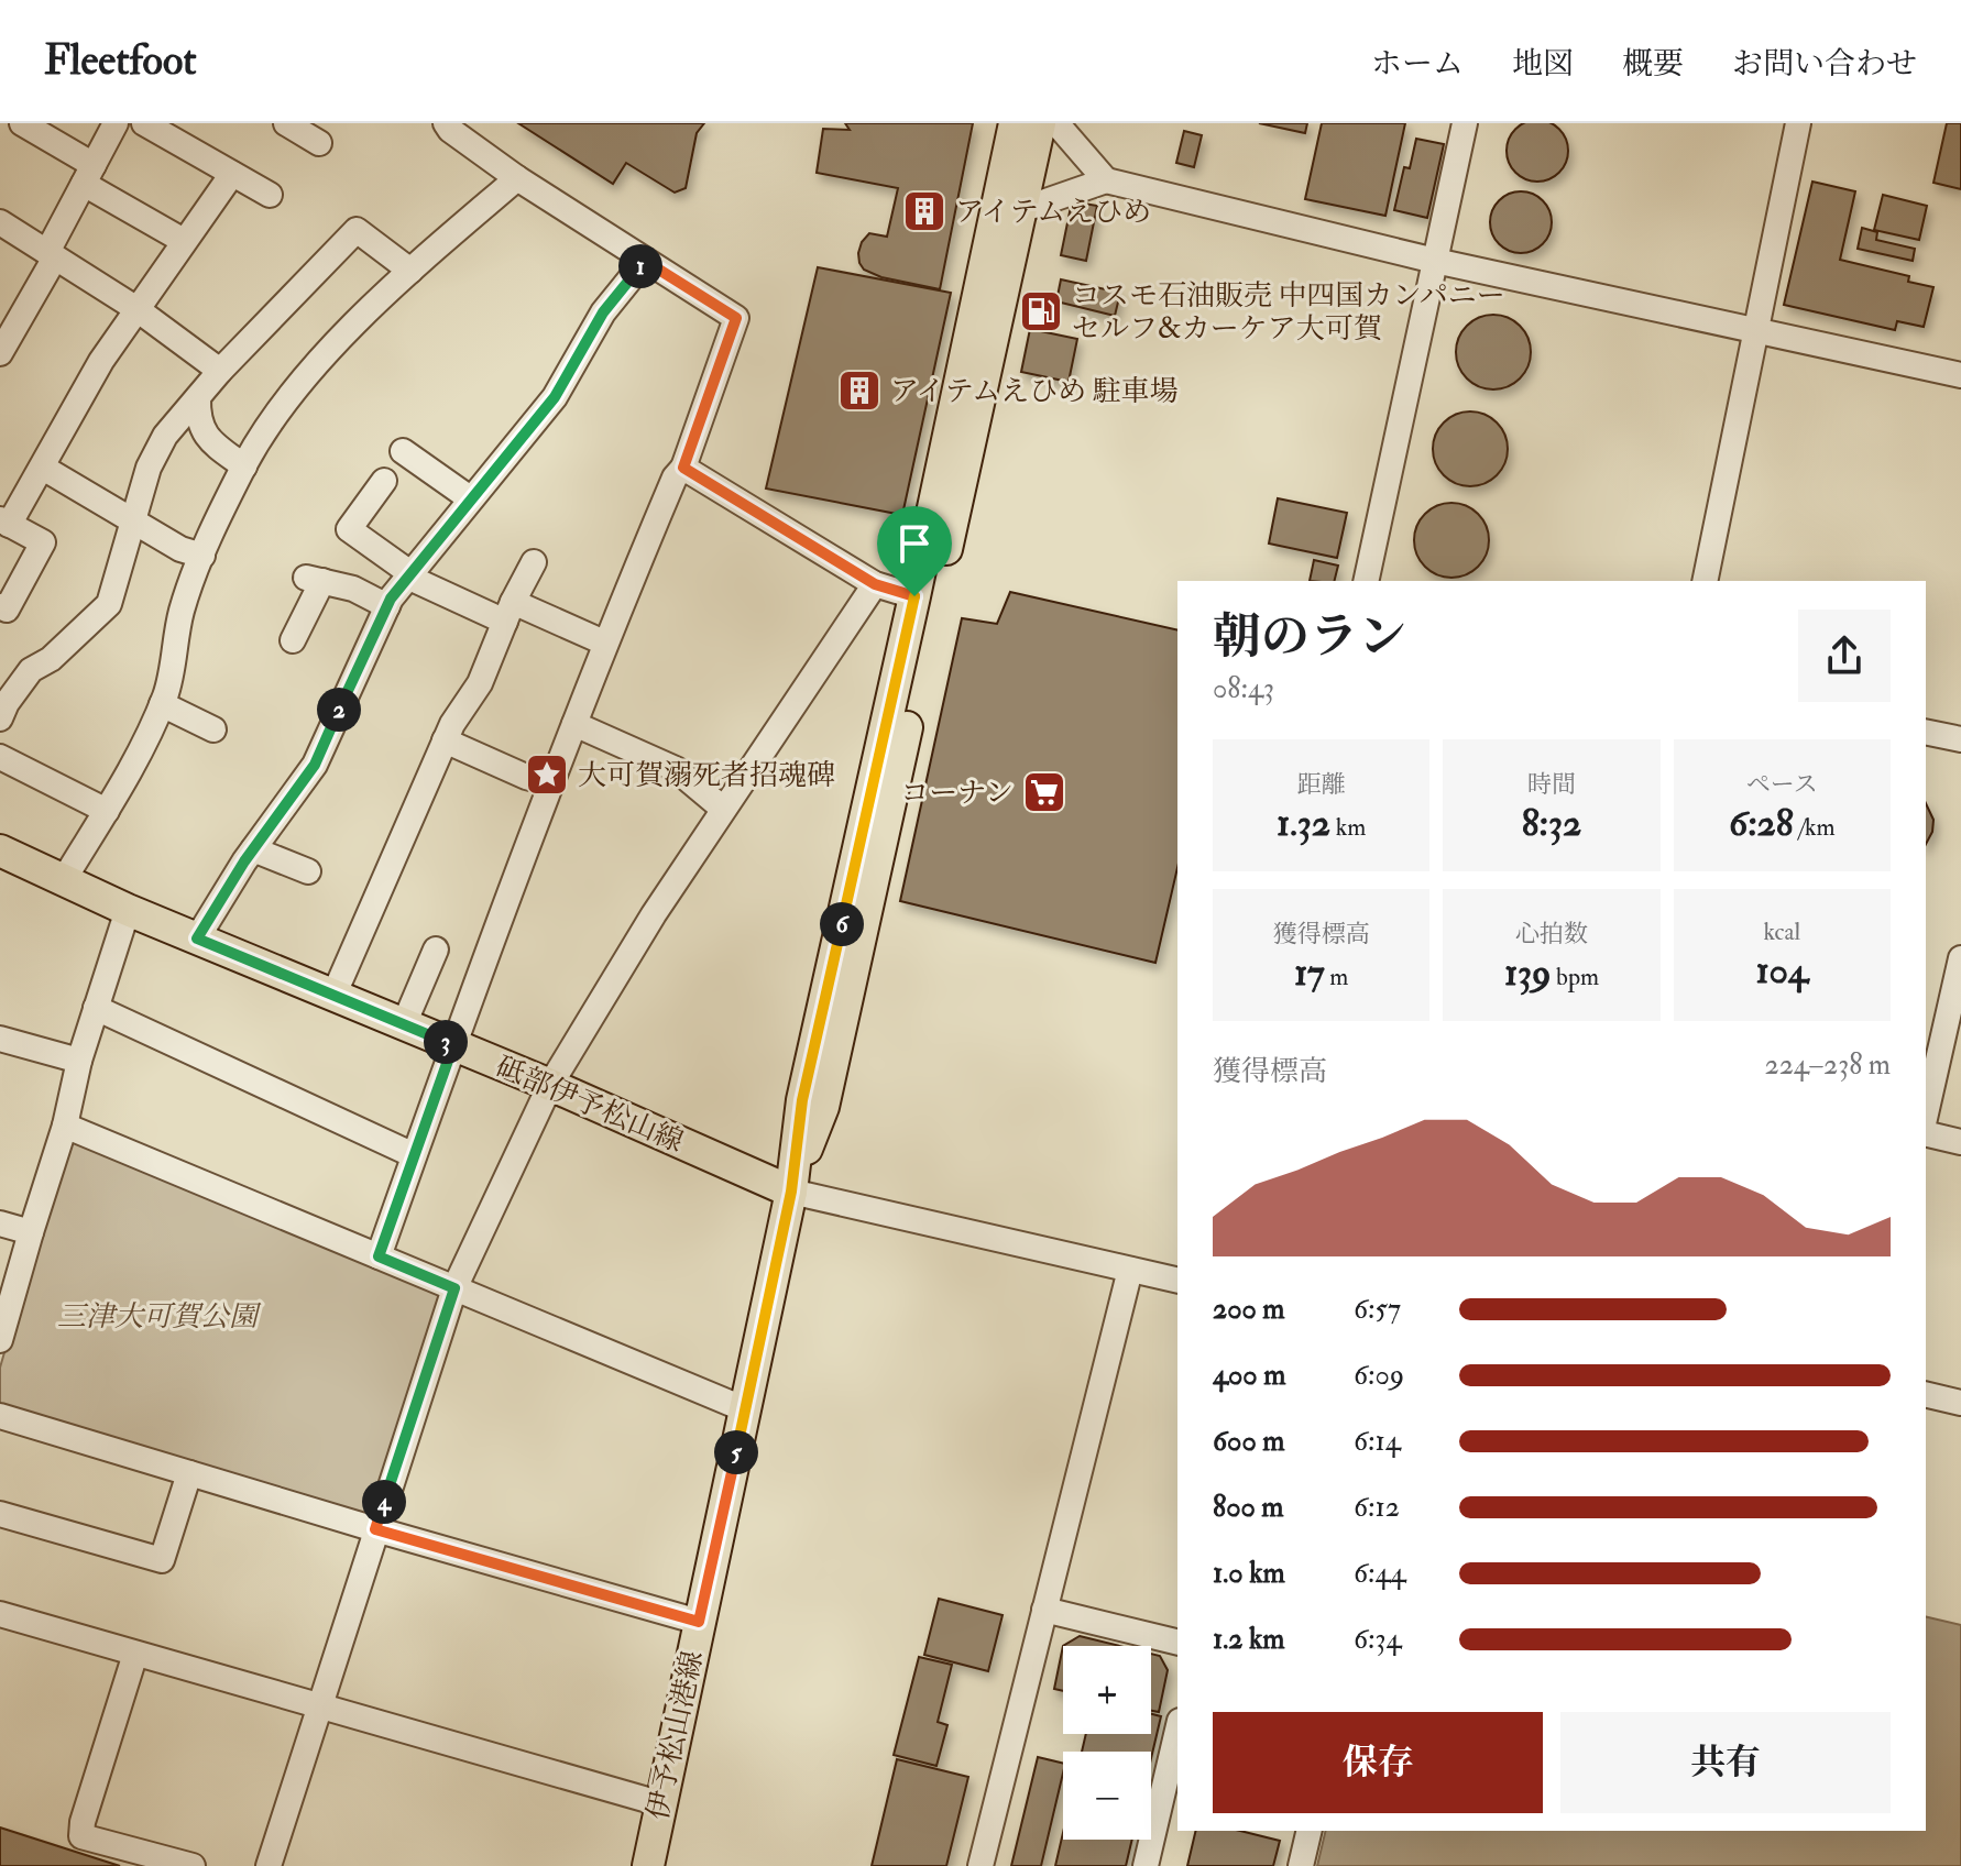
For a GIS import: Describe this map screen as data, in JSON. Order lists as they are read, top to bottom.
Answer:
{
  "streets": {
    "main road": ["砥部伊予松山線", "伊予松山港線"]
  },
  "crossings": [
    ["砥部伊予松山線", "伊予松山港線"]
  ],
  "parks": ["三津大可賀公園"],
  "places": {
    "building": ["アイテムえひめ", "アイテムえひめ 駐車場"],
    "fuel station": ["コスモ石油販売 中四国カンパニー セルフ&カーケア大可賀"],
    "place": ["大可賀溺死者招魂碑"],
    "supermarket": ["コーナン"]
  },
  "page": {
    "header": "Fleetfoot",
    "nav": [
      "ホーム",
      "地図",
      "概要",
      "お問い合わせ"
    ],
    "pins": [
      "1",
      "2",
      "6",
      "3",
      "5",
      "4"
    ],
    "heading": ["朝のラン", "08:43"],
    "stats": [
      ["距離", "1.32 km"],
      ["時間", "8:32"],
      ["ペース", "6:28 /km"],
      ["獲得標高", "17 m"],
      ["心拍数", "139 bpm"],
      ["kcal", "104"]
    ],
    "chart": ["獲得標高", "224–238 m"],
    "list": [
      {
        "name": "200 m",
        "note": "6:57"
      },
      {
        "name": "400 m",
        "note": "6:09"
      },
      {
        "name": "600 m",
        "note": "6:14"
      },
      {
        "name": "800 m",
        "note": "6:12"
      },
      {
        "name": "1.0 km",
        "note": "6:44"
      },
      {
        "name": "1.2 km",
        "note": "6:34"
      }
    ],
    "map_buttons": ["+", "−"],
    "buttons": ["保存", "共有"]
  }
}
